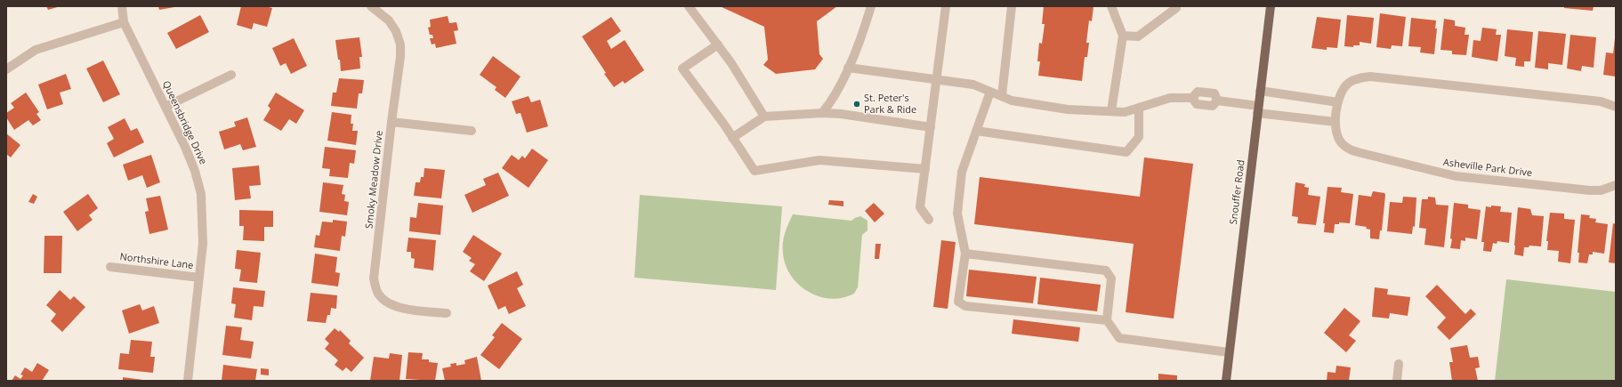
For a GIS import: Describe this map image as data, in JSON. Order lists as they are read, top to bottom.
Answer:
{
  "streets": {
    "main road": ["Snouffer Road"],
    "street": [
      "Queensbridge Drive",
      "Asheville Park Drive",
      "Smoky Meadow Drive",
      "Northshire Lane"
    ]
  },
  "crossings": [
    ["Queensbridge Drive", "Northshire Lane"]
  ],
  "places": ["St. Peter's Park & Ride"]
}
